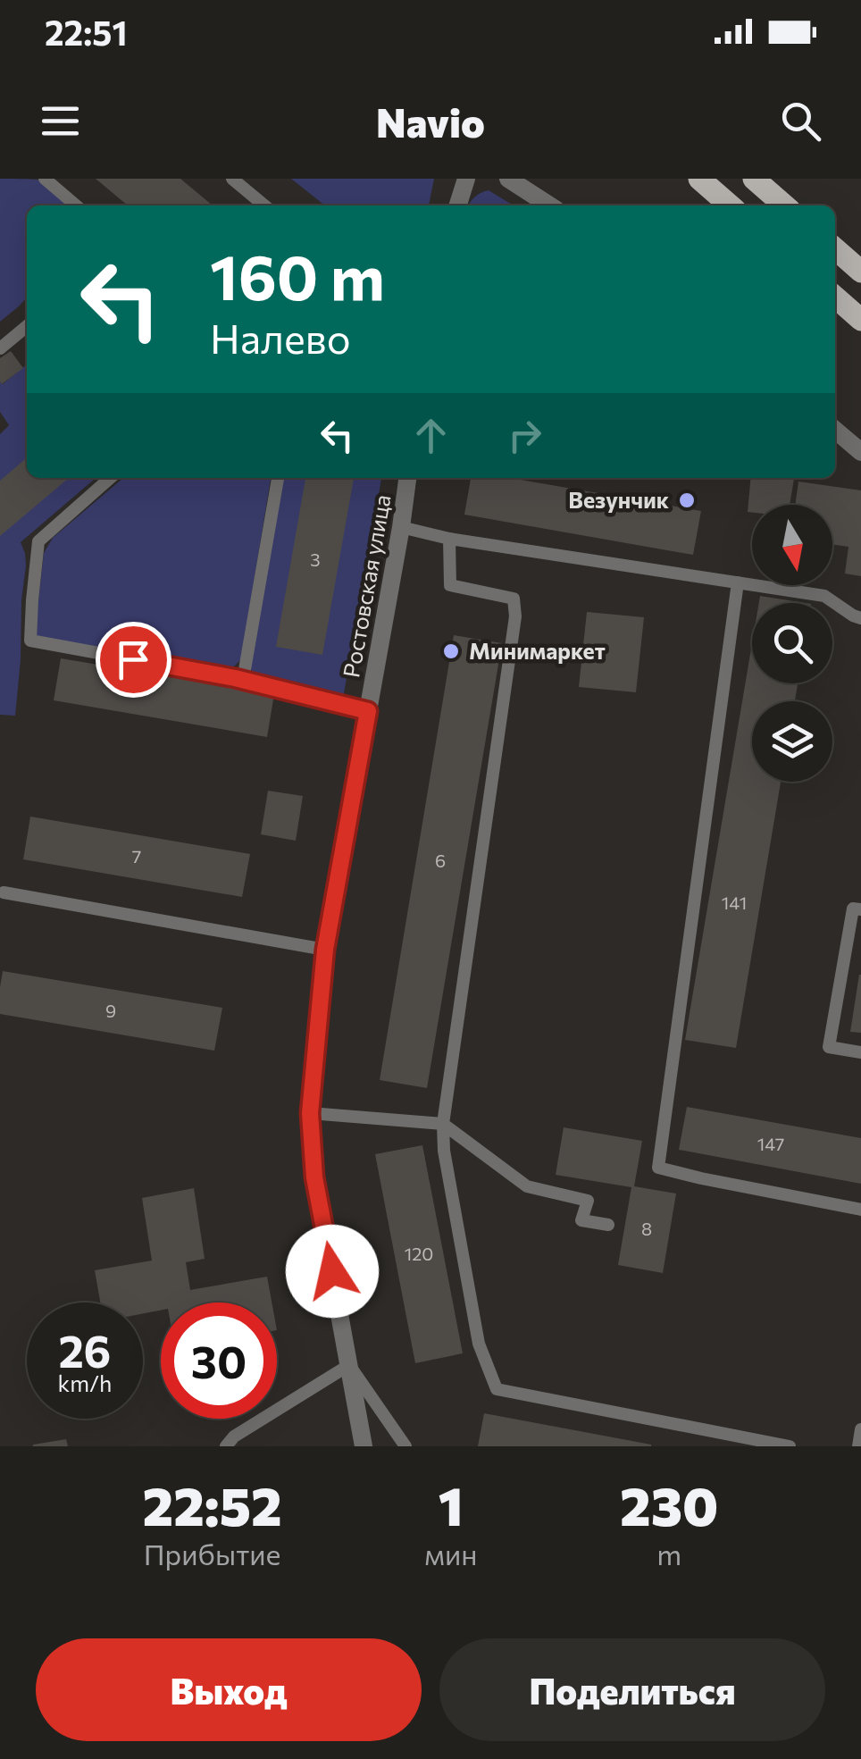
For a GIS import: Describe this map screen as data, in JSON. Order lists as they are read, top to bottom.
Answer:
{
  "streets": {
    "street": ["Ростовская улица"]
  },
  "places": ["Везунчик", "Минимаркет"],
  "house_numbers": [
    "3",
    "7",
    "6",
    "141",
    "9",
    "147",
    "8",
    "120"
  ],
  "north": "bottom",
  "page": {
    "status": "22:51",
    "header": "Navio",
    "turn": ["160 m", "Налево"],
    "speed": "26 km/h",
    "limit": "30",
    "eta": [
      "22:52",
      "Прибытие",
      "1",
      "мин",
      "230",
      "m"
    ],
    "buttons": ["Выход", "Поделиться"]
  }
}
